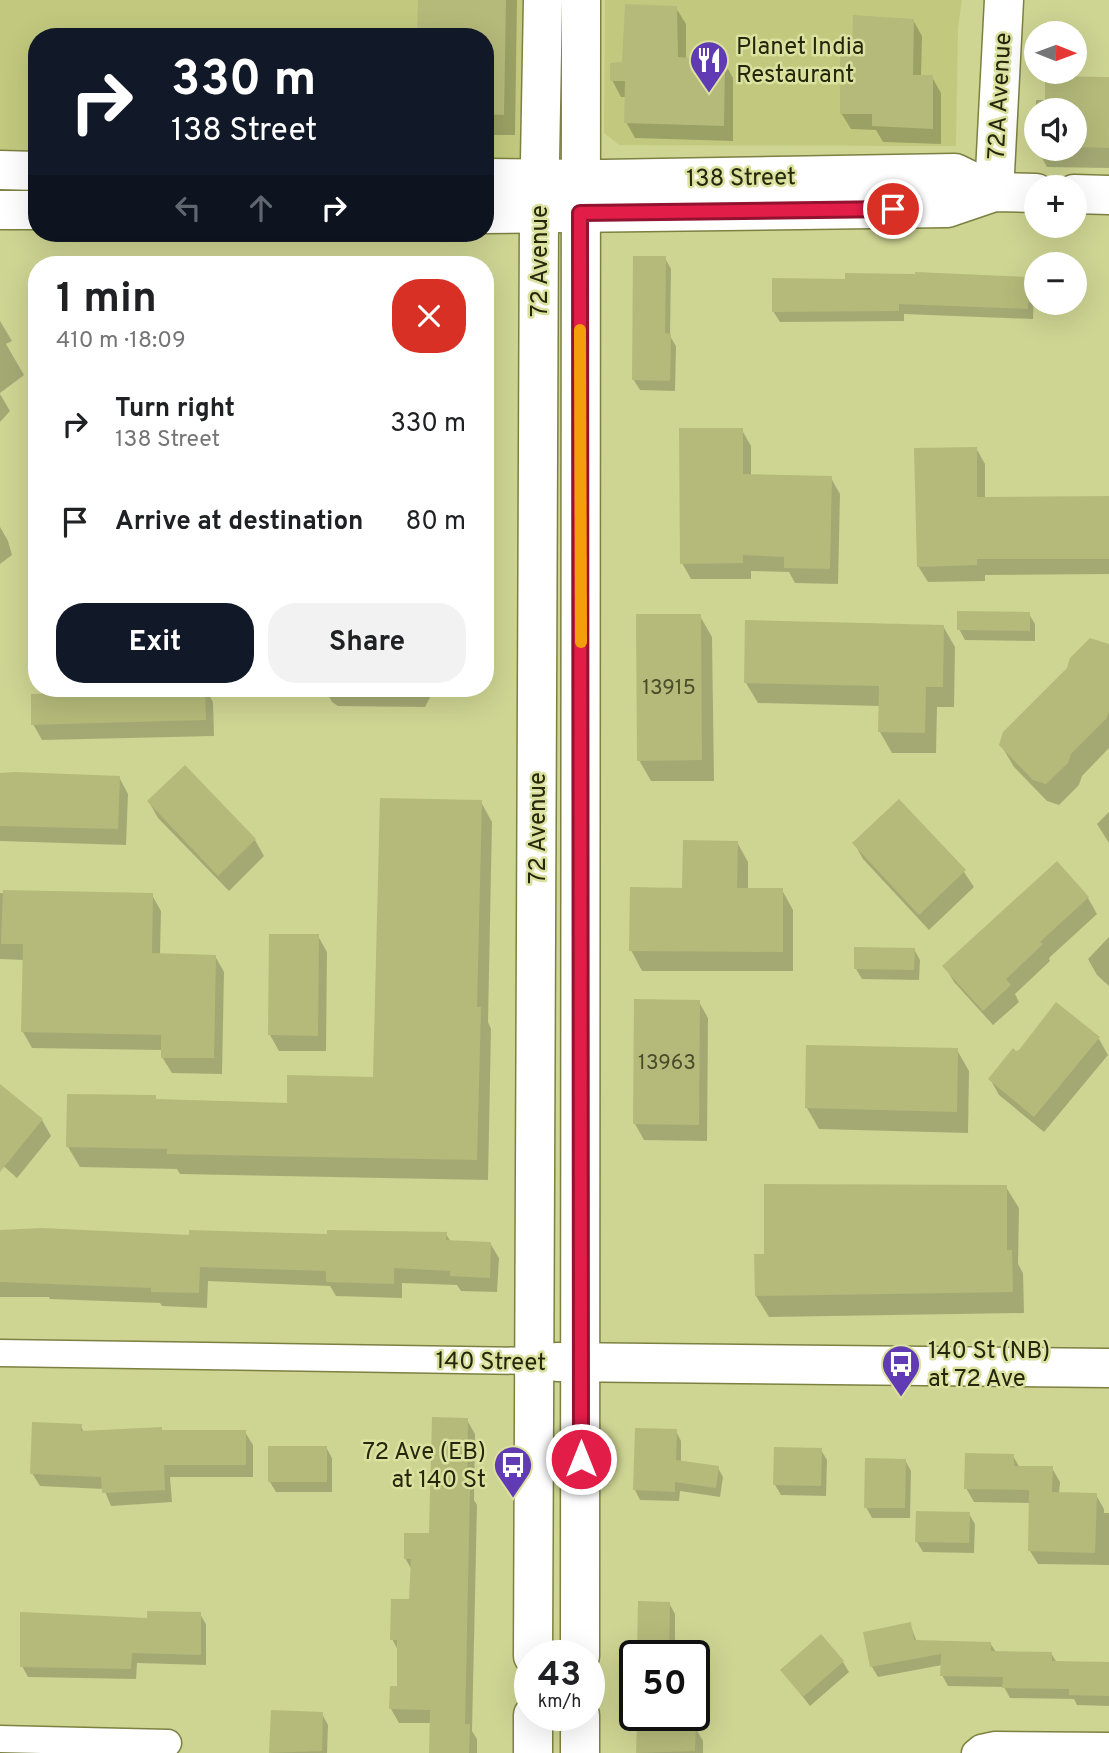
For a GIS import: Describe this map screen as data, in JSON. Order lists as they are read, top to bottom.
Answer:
{
  "streets": {
    "main road": [
      "72A Avenue",
      "138 Street",
      "72 Avenue",
      "140 Street"
    ]
  },
  "crossings": [
    ["72A Avenue", "138 Street"],
    ["138 Street", "72 Avenue"],
    ["72 Avenue", "140 Street"]
  ],
  "places": {
    "restaurant": ["Planet India Restaurant"],
    "bus stop": ["140 St (NB) at 72 Ave", "72 Ave (EB) at 140 St"]
  },
  "house_numbers": ["13915", "13963"],
  "north": "right",
  "page": {
    "map_buttons": ["+", "−"],
    "turn": ["330 m", "138 Street"],
    "heading": ["1 min", "410 m · 18:09"],
    "list": [
      {
        "name": "Turn right",
        "note": "138 Street",
        "value": "330 m"
      },
      {
        "name": "Arrive at destination",
        "value": "80 m"
      }
    ],
    "buttons": ["Exit", "Share"],
    "speed": "43 km/h",
    "limit": "50"
  }
}
